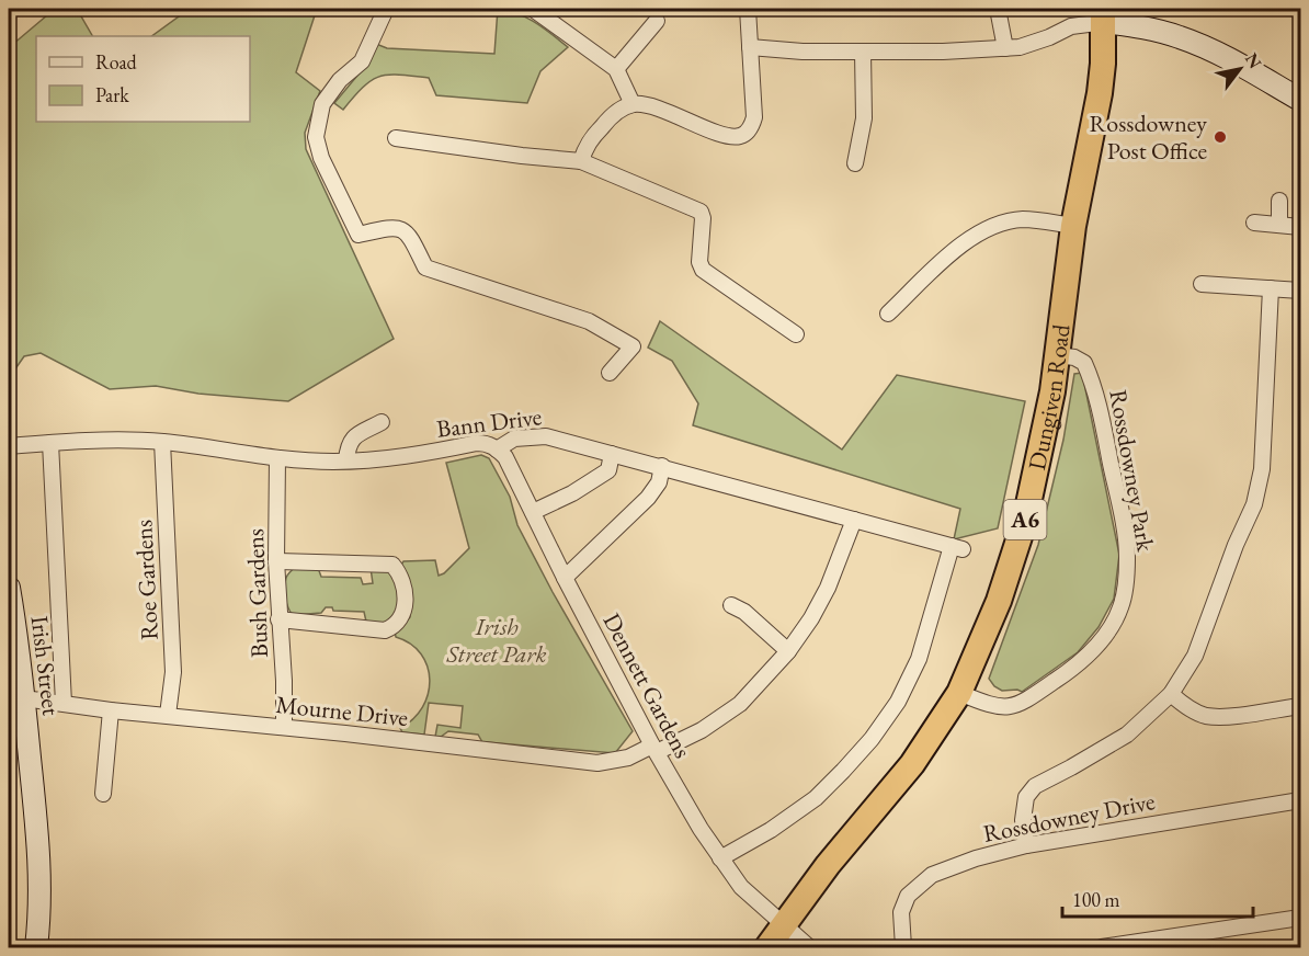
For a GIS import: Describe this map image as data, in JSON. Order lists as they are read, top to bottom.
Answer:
{
  "streets": {
    "highway": ["Dungiven Road", "A6"],
    "main road": ["Irish Street"],
    "street": [
      "Bann Drive",
      "Rossdowney Park",
      "Roe Gardens",
      "Bush Gardens",
      "Dennett Gardens",
      "Mourne Drive",
      "Rossdowney Drive"
    ]
  },
  "crossings": [
    ["Dungiven Road", "Rossdowney Park"],
    ["Dungiven Road", "Dennett Gardens"],
    ["Bann Drive", "Roe Gardens"],
    ["Bann Drive", "Bush Gardens"],
    ["Bann Drive", "Dennett Gardens"],
    ["Bann Drive", "Mourne Drive"],
    ["Roe Gardens", "Mourne Drive"],
    ["Bush Gardens", "Mourne Drive"],
    ["Irish Street", "Mourne Drive"],
    ["Dennett Gardens", "Mourne Drive"]
  ],
  "parks": ["Irish Street Park"],
  "places": ["Rossdowney Post Office"],
  "legend": ["Road", "Park"],
  "scale_bar": "100 m",
  "north": "top right"
}
